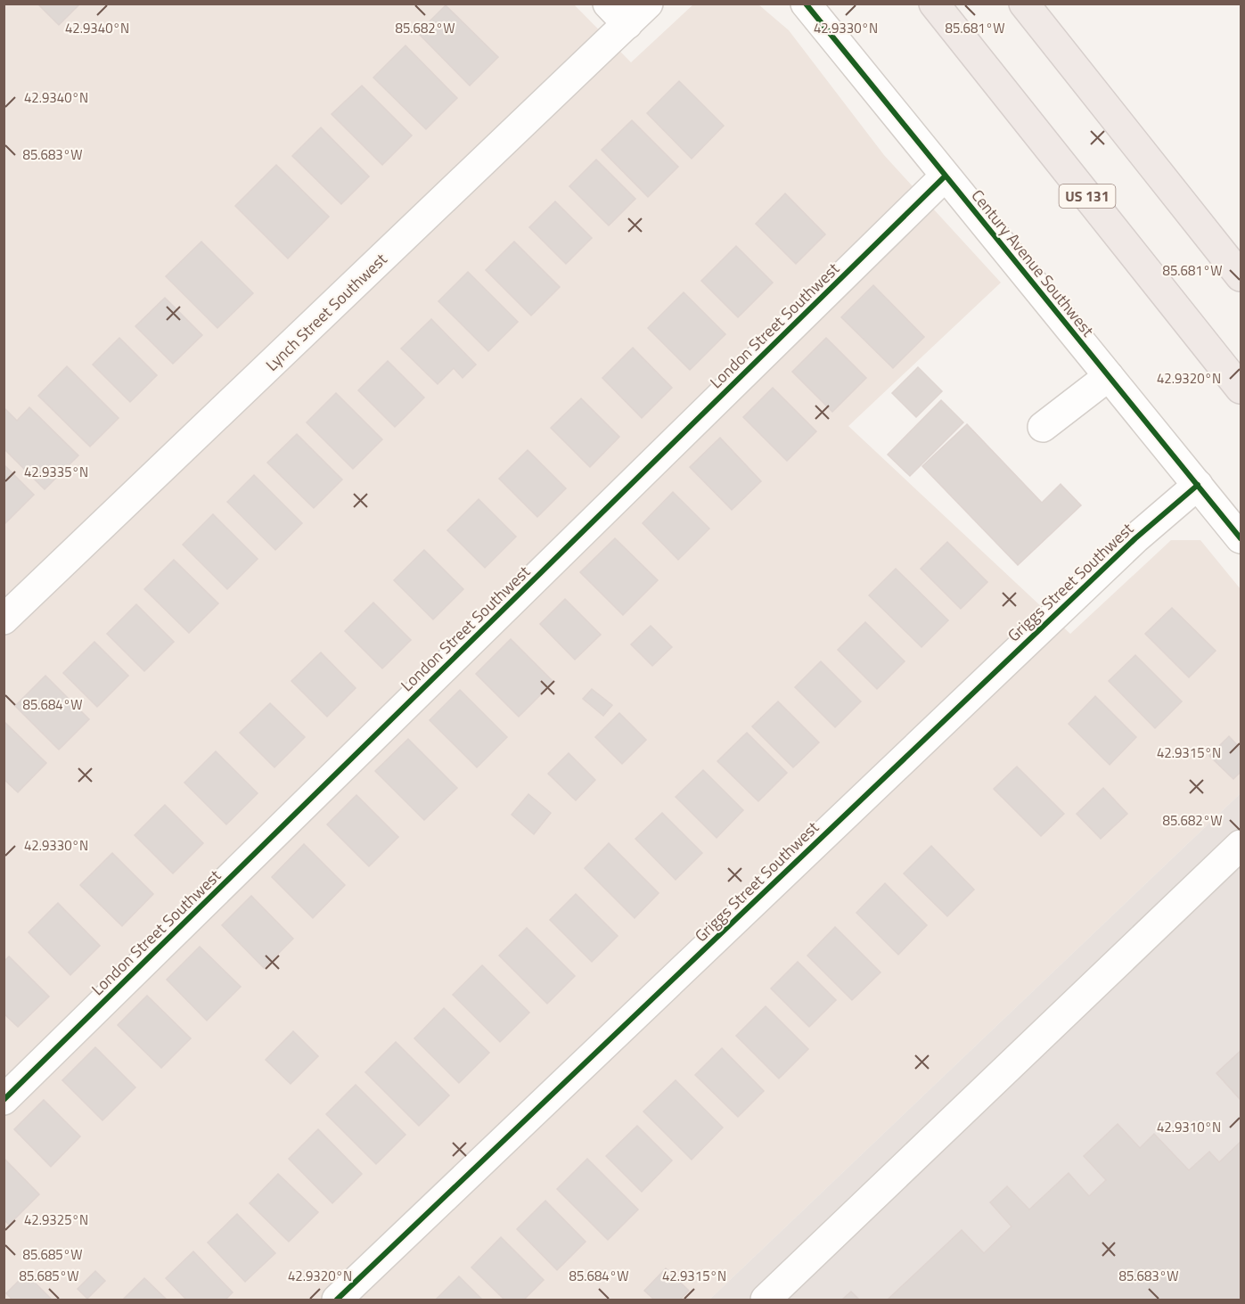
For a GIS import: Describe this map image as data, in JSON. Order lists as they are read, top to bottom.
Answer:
{
  "streets": {
    "highway": ["US 131"],
    "street": [
      "Century Avenue Southwest",
      "Lynch Street Southwest",
      "London Street Southwest",
      "Griggs Street Southwest"
    ]
  },
  "crossings": [
    ["Century Avenue Southwest", "London Street Southwest"],
    ["Century Avenue Southwest", "Griggs Street Southwest"]
  ],
  "coordinates": [
    "42.9340°N",
    "85.682°W",
    "85.681°W",
    "42.9330°N",
    "85.683°W",
    "42.9320°N",
    "42.9335°N",
    "85.684°W",
    "42.9315°N",
    "42.9310°N",
    "42.9325°N",
    "85.685°W"
  ]
}
